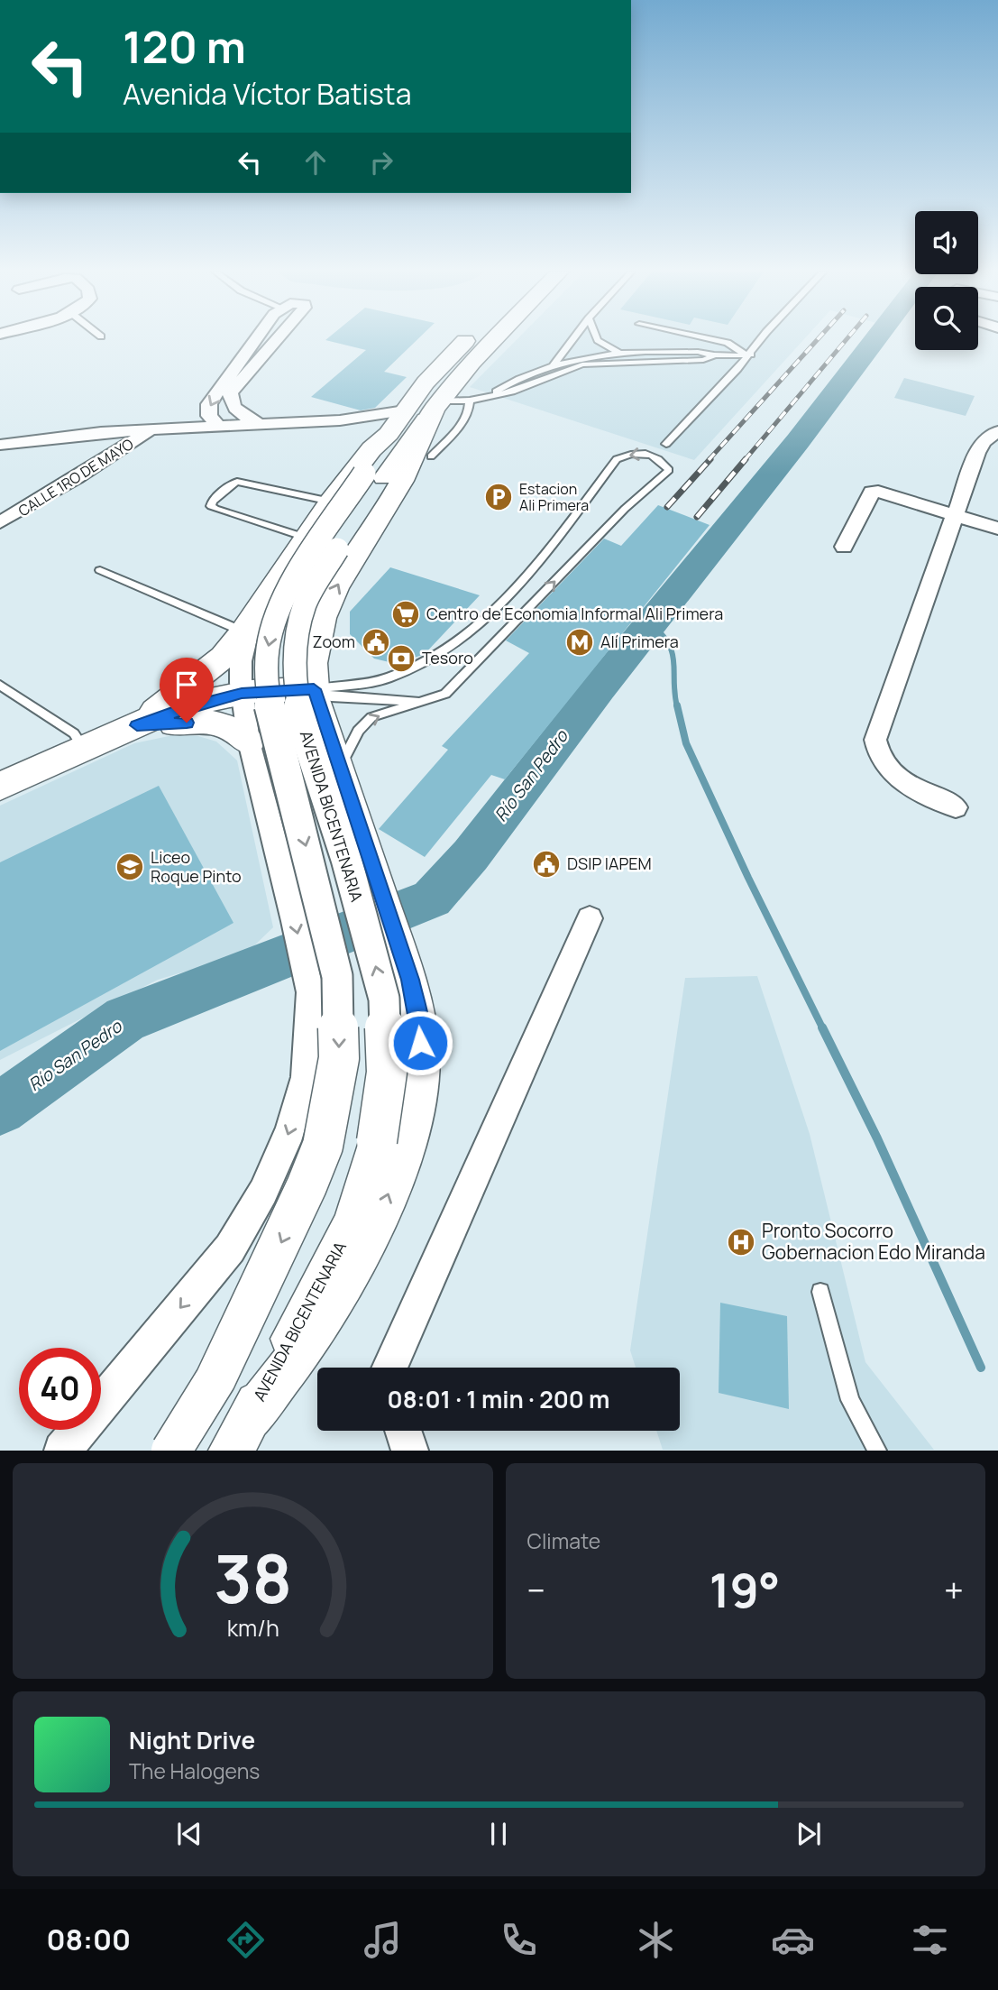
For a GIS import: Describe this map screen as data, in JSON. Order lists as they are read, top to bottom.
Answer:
{
  "streets": {
    "main road": ["AVENIDA BICENTENARIA"],
    "street": ["CALLE 1RO DE MAYO"]
  },
  "water": ["Río San Pedro"],
  "places": {
    "parking": ["Estacion Ali Primera"],
    "supermarket": ["Centro de Economia Informal Ali Primera"],
    "public building": ["Zoom", "DSIP IAPEM"],
    "metro station": ["Alí Primera"],
    "bank": ["Tesoro"],
    "school or university": ["Liceo Roque Pinto"],
    "hospital": ["Pronto Socorro Gobernacion Edo Miranda"]
  },
  "page": {
    "turn": ["120 m", "Avenida Víctor Batista"],
    "limit": "40",
    "trip": "08:01 · 1 min · 200 m",
    "tile": "Climate",
    "heat": ["−", "19°", "+"],
    "song": ["Night Drive", "The Halogens"],
    "tabs": "08:00",
    "gauge": ["38", "km/h"]
  }
}
